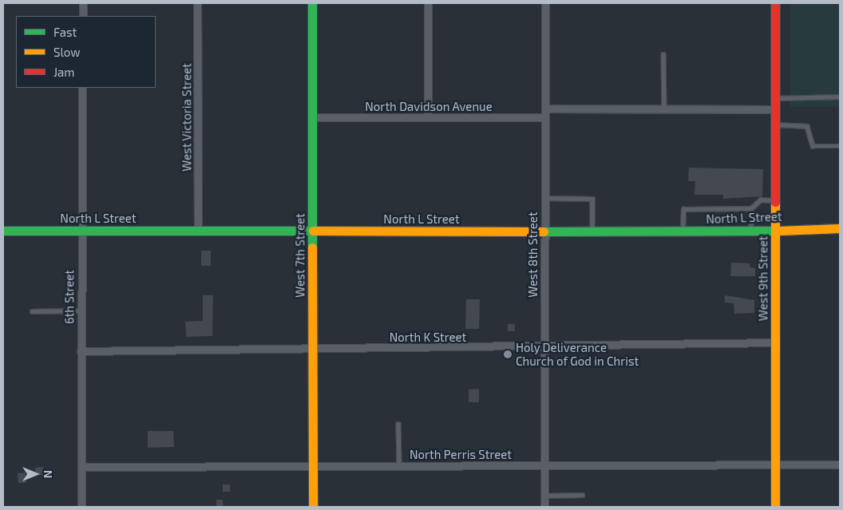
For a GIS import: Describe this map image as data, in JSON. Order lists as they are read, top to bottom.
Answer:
{
  "streets": {
    "street": [
      "North Davidson Avenue",
      "West Victoria Street",
      "North L Street",
      "West 8th Street",
      "West 7th Street",
      "West 9th Street",
      "6th Street",
      "North K Street",
      "North Perris Street"
    ]
  },
  "crossings": [
    ["North Davidson Avenue", "West 8th Street"],
    ["North Davidson Avenue", "West 7th Street"],
    ["West Victoria Street", "North L Street"],
    ["North L Street", "West 8th Street"],
    ["North L Street", "West 7th Street"],
    ["North L Street", "West 9th Street"],
    ["North L Street", "6th Street"],
    ["West 8th Street", "North K Street"],
    ["West 8th Street", "North Perris Street"],
    ["West 7th Street", "North K Street"],
    ["West 7th Street", "North Perris Street"],
    ["West 9th Street", "North K Street"],
    ["West 9th Street", "North Perris Street"],
    ["6th Street", "North K Street"],
    ["6th Street", "North Perris Street"]
  ],
  "places": ["Holy Deliverance Church of God in Christ"],
  "legend": ["Fast", "Slow", "Jam"],
  "north": "right"
}
